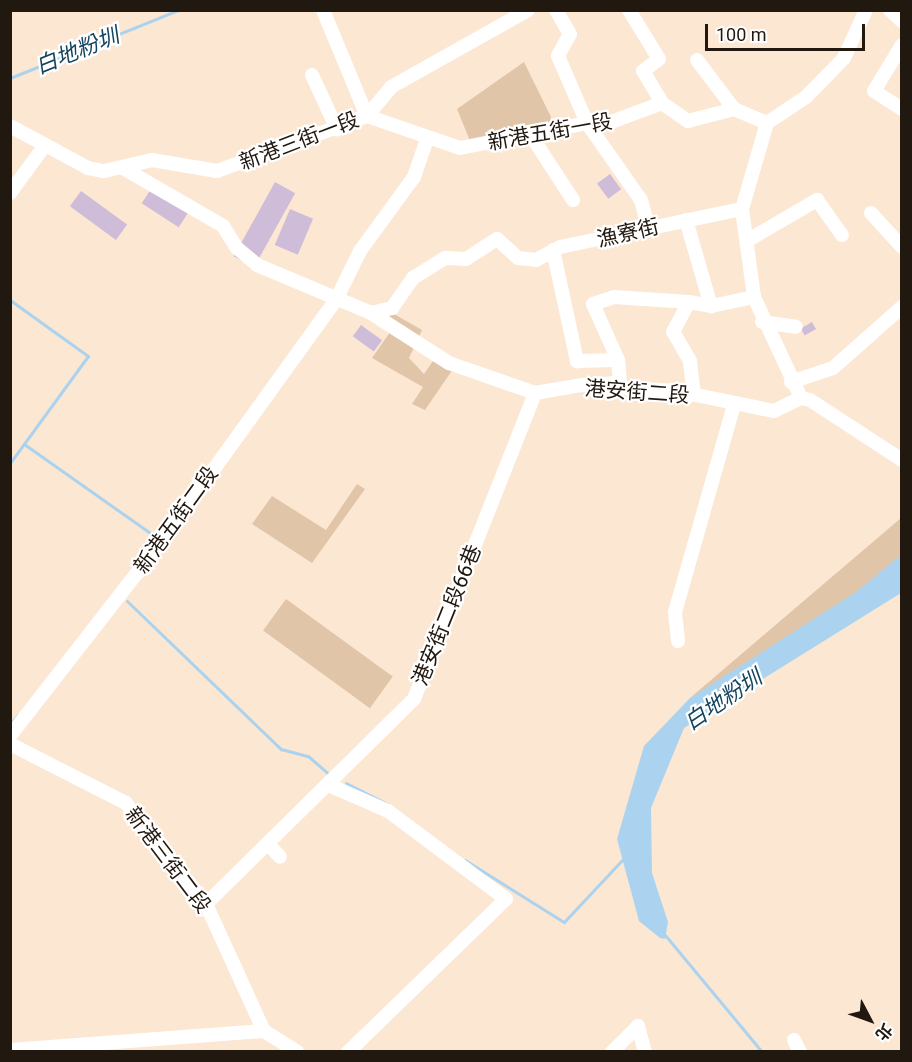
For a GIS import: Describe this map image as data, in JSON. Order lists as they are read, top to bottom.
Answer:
{
  "streets": {
    "street": [
      "新港五街一段",
      "新港三街一段",
      "漁寮街",
      "港安街二段",
      "新港五街二段",
      "港安街二段66巷",
      "新港三街二段"
    ]
  },
  "crossings": [
    ["新港五街一段", "新港三街一段"],
    ["新港三街一段", "港安街二段"],
    ["漁寮街", "港安街二段"],
    ["港安街二段", "新港五街二段"],
    ["港安街二段", "港安街二段66巷"],
    ["港安街二段66巷", "新港三街二段"]
  ],
  "water": ["白地粉圳"],
  "scale_bar": "100 m",
  "north": "bottom right"
}
